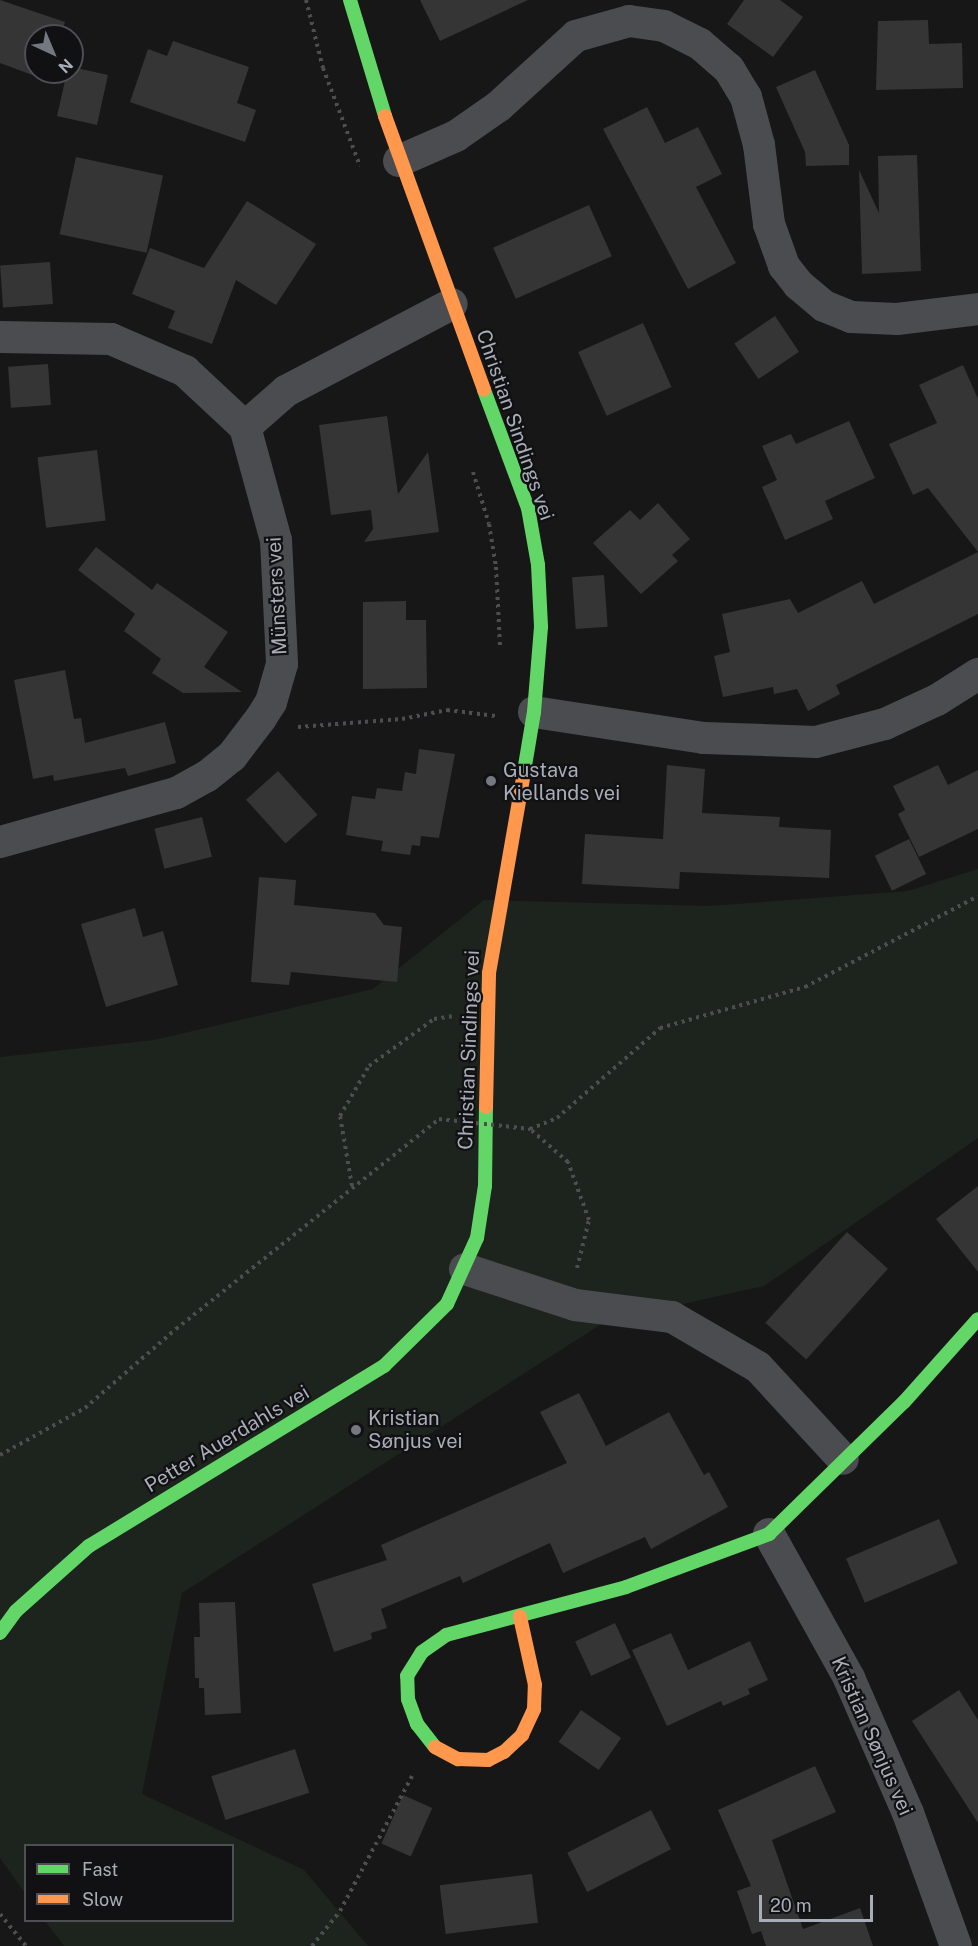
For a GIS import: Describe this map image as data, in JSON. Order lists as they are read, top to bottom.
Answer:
{
  "streets": {
    "street": [
      "Christian Sindings vei",
      "Münsters vei",
      "Petter Auerdahls vei",
      "Kristian Sønjus vei"
    ]
  },
  "crossings": [
    ["Christian Sindings vei", "Petter Auerdahls vei"]
  ],
  "places": ["Gustava Kiellands vei", "Kristian Sønjus vei"],
  "legend": ["Fast", "Slow"],
  "scale_bar": "20 m",
  "north": "bottom right"
}
